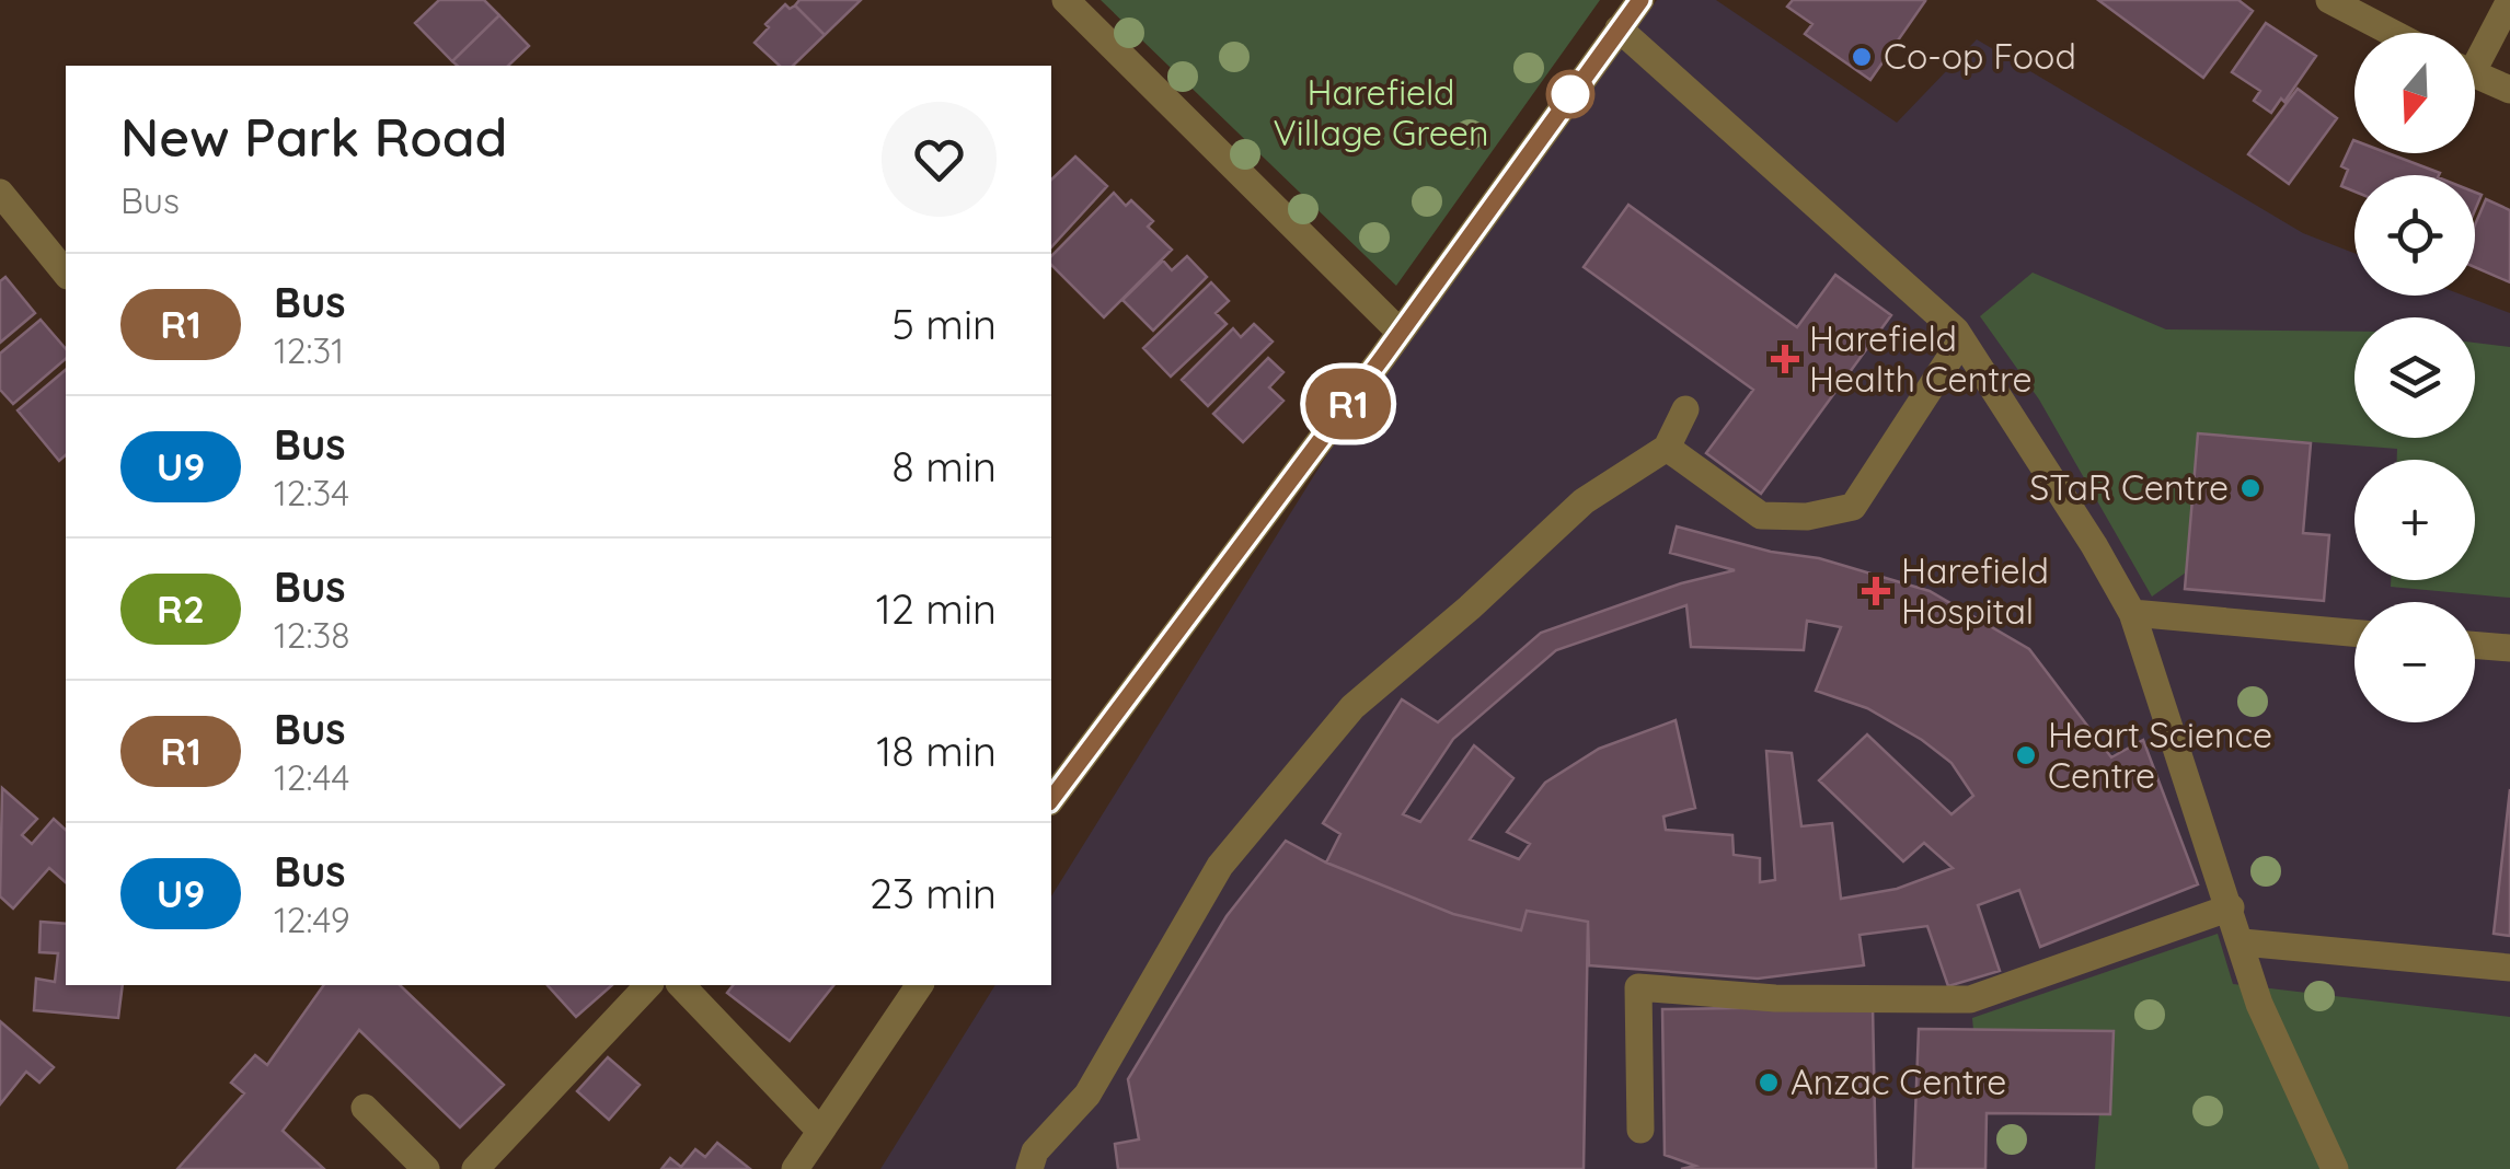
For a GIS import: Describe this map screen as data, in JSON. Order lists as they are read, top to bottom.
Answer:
{
  "parks": ["Harefield Village Green"],
  "places": {
    "other": [
      "Co-op Food",
      "STaR Centre",
      "Heart Science Centre",
      "Anzac Centre"
    ],
    "health": ["Harefield Health Centre", "Harefield Hospital"]
  },
  "lines": ["bus line R1"],
  "north": "bottom",
  "page": {
    "on_map": "R1",
    "map_buttons": ["+", "−"],
    "heading": ["New Park Road", "Bus"],
    "list": [
      {
        "mark": "R1",
        "name": "Bus",
        "note": "12:31",
        "value": "5 min"
      },
      {
        "mark": "U9",
        "name": "Bus",
        "note": "12:34",
        "value": "8 min"
      },
      {
        "mark": "R2",
        "name": "Bus",
        "note": "12:38",
        "value": "12 min"
      },
      {
        "mark": "R1",
        "name": "Bus",
        "note": "12:44",
        "value": "18 min"
      },
      {
        "mark": "U9",
        "name": "Bus",
        "note": "12:49",
        "value": "23 min"
      }
    ]
  }
}
